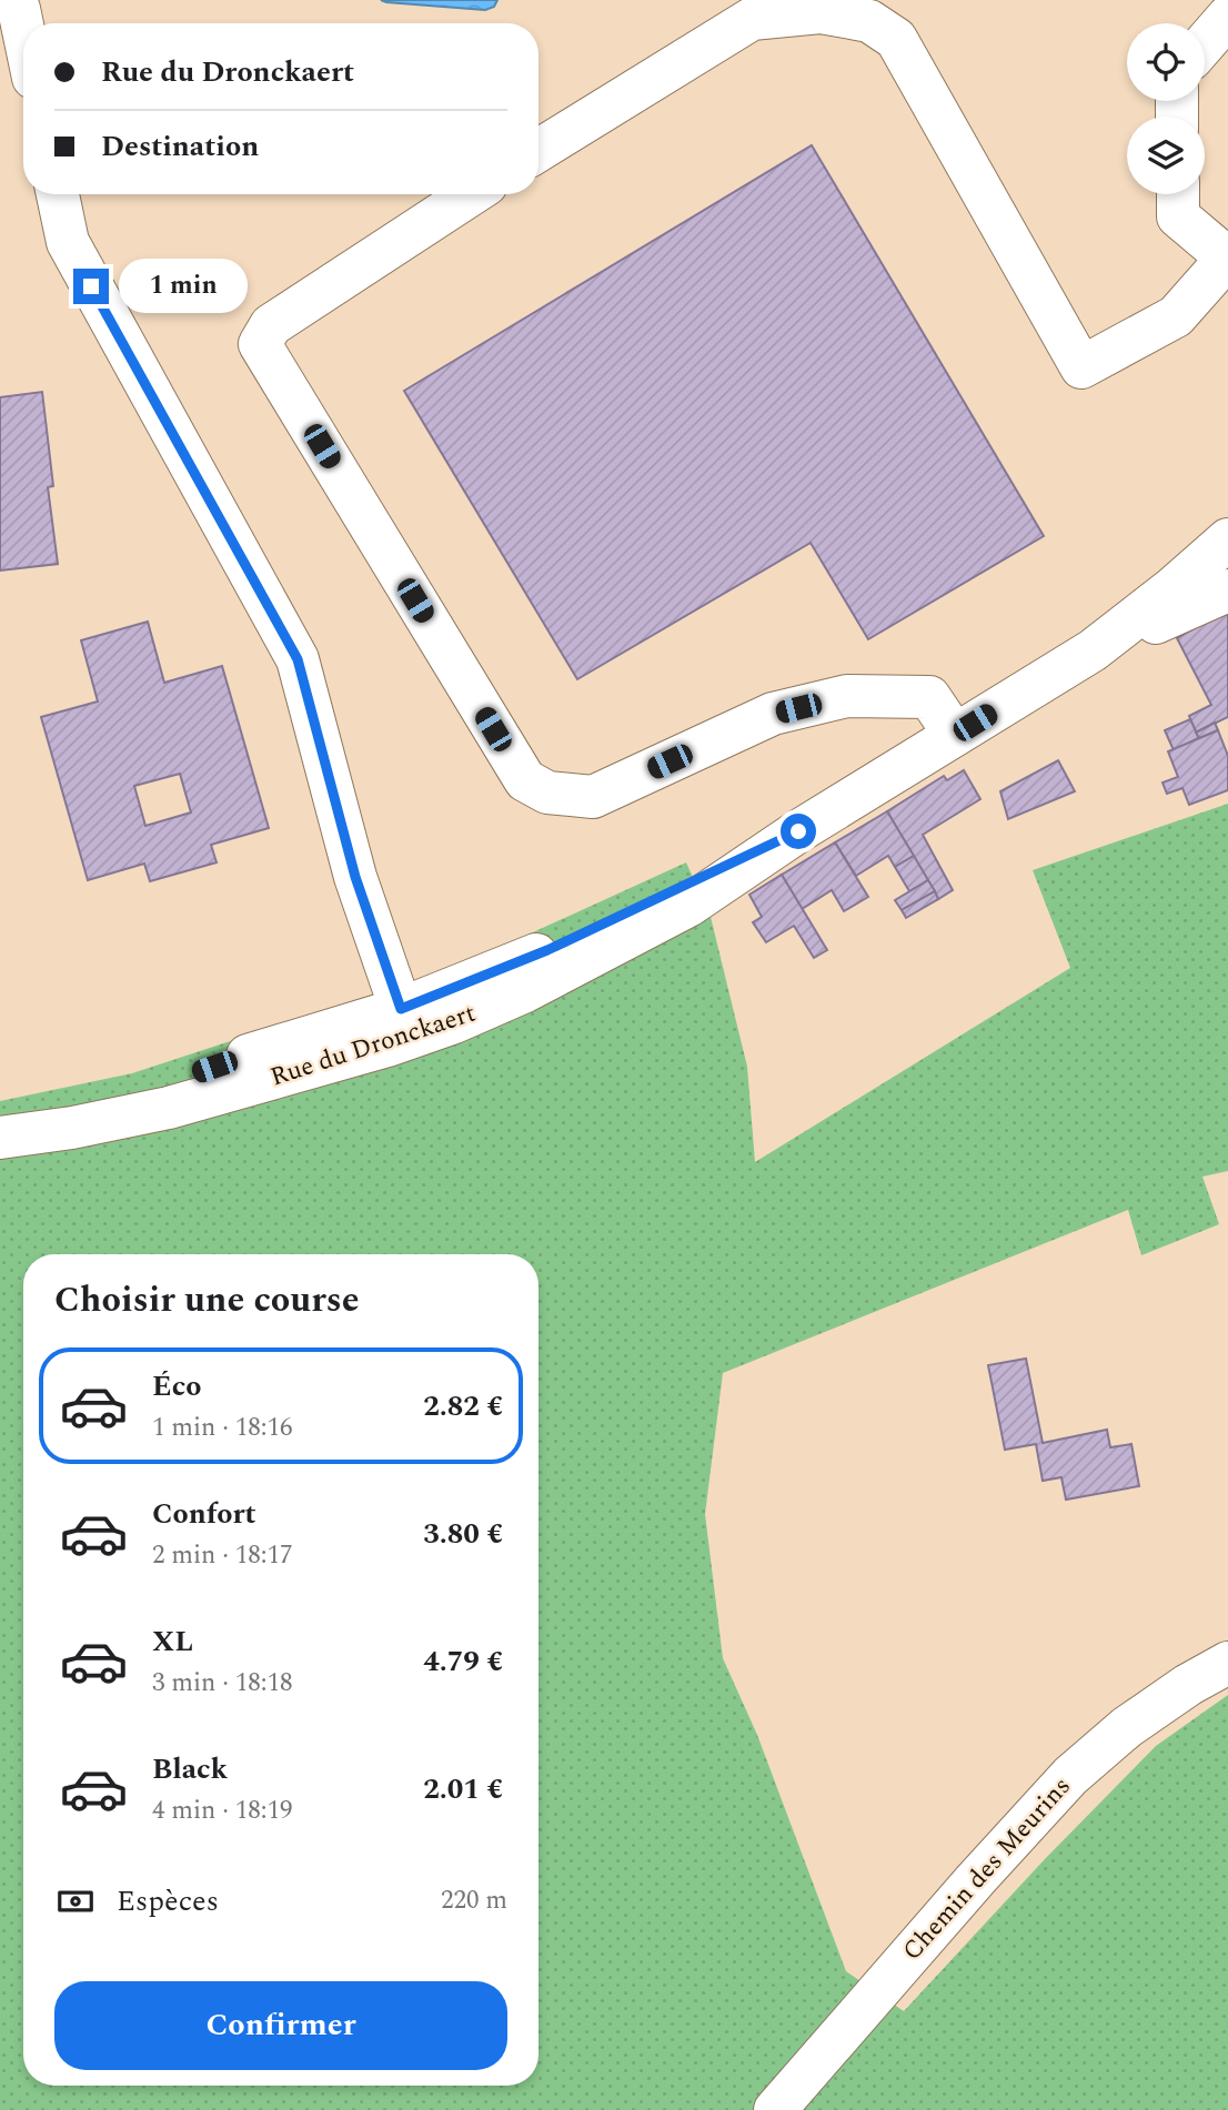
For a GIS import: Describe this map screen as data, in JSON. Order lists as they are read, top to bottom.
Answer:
{
  "streets": {
    "main road": ["Rue du Dronckaert", "Chemin des Meurins"]
  },
  "page": {
    "banner": ["Rue du Dronckaert", "Destination"],
    "bubble": "1 min",
    "heading": "Choisir une course",
    "list": [
      {
        "name": "Éco",
        "note": "1 min · 18:16",
        "value": "2.82 €"
      },
      {
        "name": "Confort",
        "note": "2 min · 18:17",
        "value": "3.80 €"
      },
      {
        "name": "XL",
        "note": "3 min · 18:18",
        "value": "4.79 €"
      },
      {
        "name": "Black",
        "note": "4 min · 18:19",
        "value": "2.01 €"
      }
    ],
    "pay": ["Espèces", "220 m"],
    "buttons": "Confirmer"
  }
}
